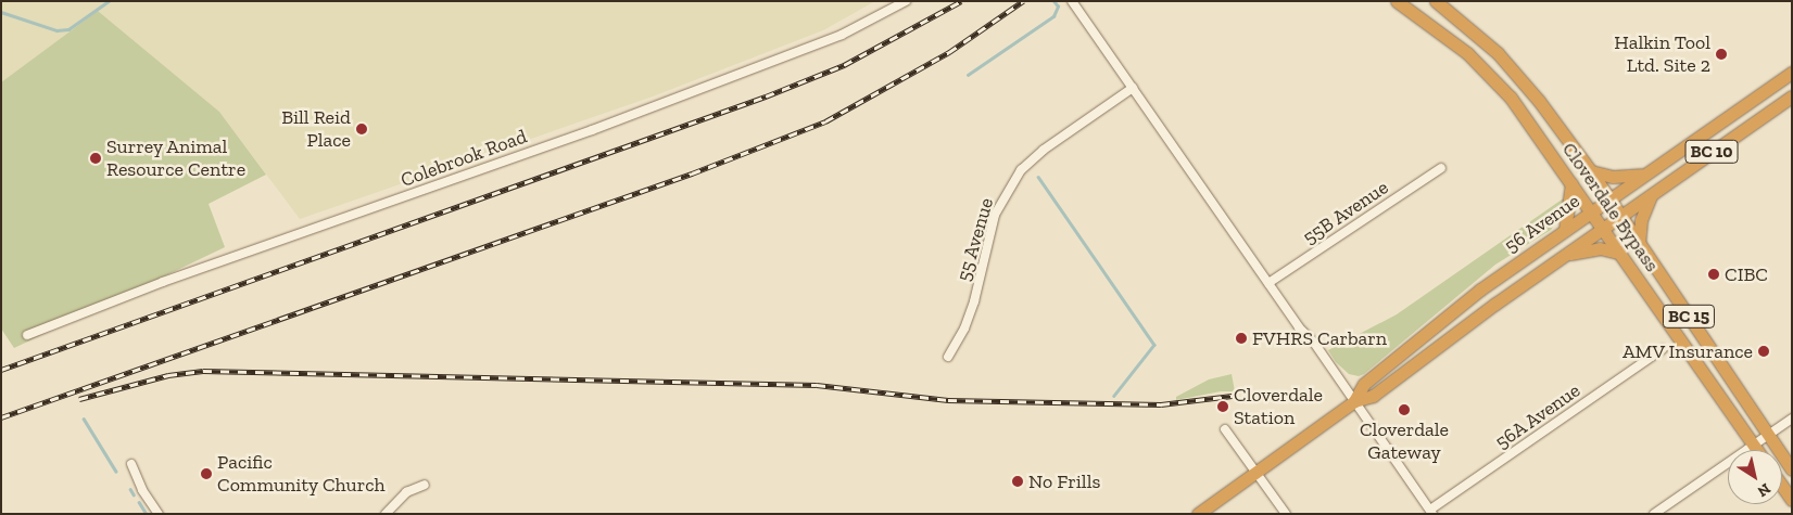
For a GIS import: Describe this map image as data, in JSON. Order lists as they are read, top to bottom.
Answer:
{
  "streets": {
    "highway": [
      "BC 10",
      "Cloverdale Bypass",
      "56 Avenue",
      "BC 15"
    ],
    "street": [
      "Colebrook Road",
      "55B Avenue",
      "55 Avenue",
      "56A Avenue"
    ]
  },
  "crossings": [
    ["Cloverdale Bypass", "56 Avenue"]
  ],
  "places": [
    "Halkin Tool Ltd. Site 2",
    "Bill Reid Place",
    "Surrey Animal Resource Centre",
    "CIBC",
    "FVHRS Carbarn",
    "AMV Insurance",
    "Cloverdale Station",
    "Cloverdale Gateway",
    "Pacific Community Church",
    "No Frills"
  ],
  "north": "bottom right"
}
